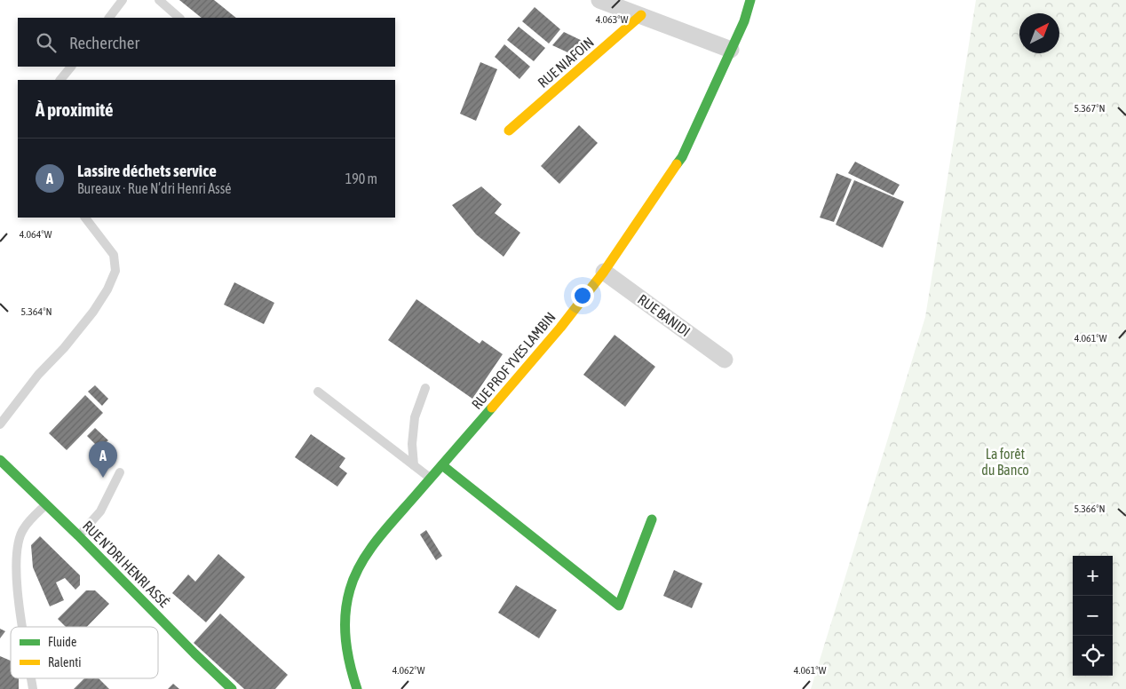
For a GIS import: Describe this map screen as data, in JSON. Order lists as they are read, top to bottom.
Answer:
{
  "streets": {
    "street": [
      "RUE NIAFOIN",
      "RUE BANIDI",
      "RUE PROF YVES LAMBIN",
      "RUE N’DRI HENRI ASSÉ"
    ]
  },
  "crossings": [
    ["RUE BANIDI", "RUE PROF YVES LAMBIN"]
  ],
  "parks": ["La forêt du Banco"],
  "legend": ["Fluide", "Ralenti"],
  "north": "top right",
  "page": {
    "search": "Rechercher",
    "heading": "À proximité",
    "list": [
      {
        "mark": "A",
        "name": "Lassire déchets service",
        "note": "Bureaux · Rue N’dri Henri Assé",
        "value": "190 m"
      }
    ],
    "pins": "A",
    "map_buttons": ["+", "−"]
  },
  "coordinates": [
    "4.063°W",
    "5.367°N",
    "4.064°W",
    "5.364°N",
    "4.061°W",
    "5.366°N",
    "4.062°W"
  ]
}
